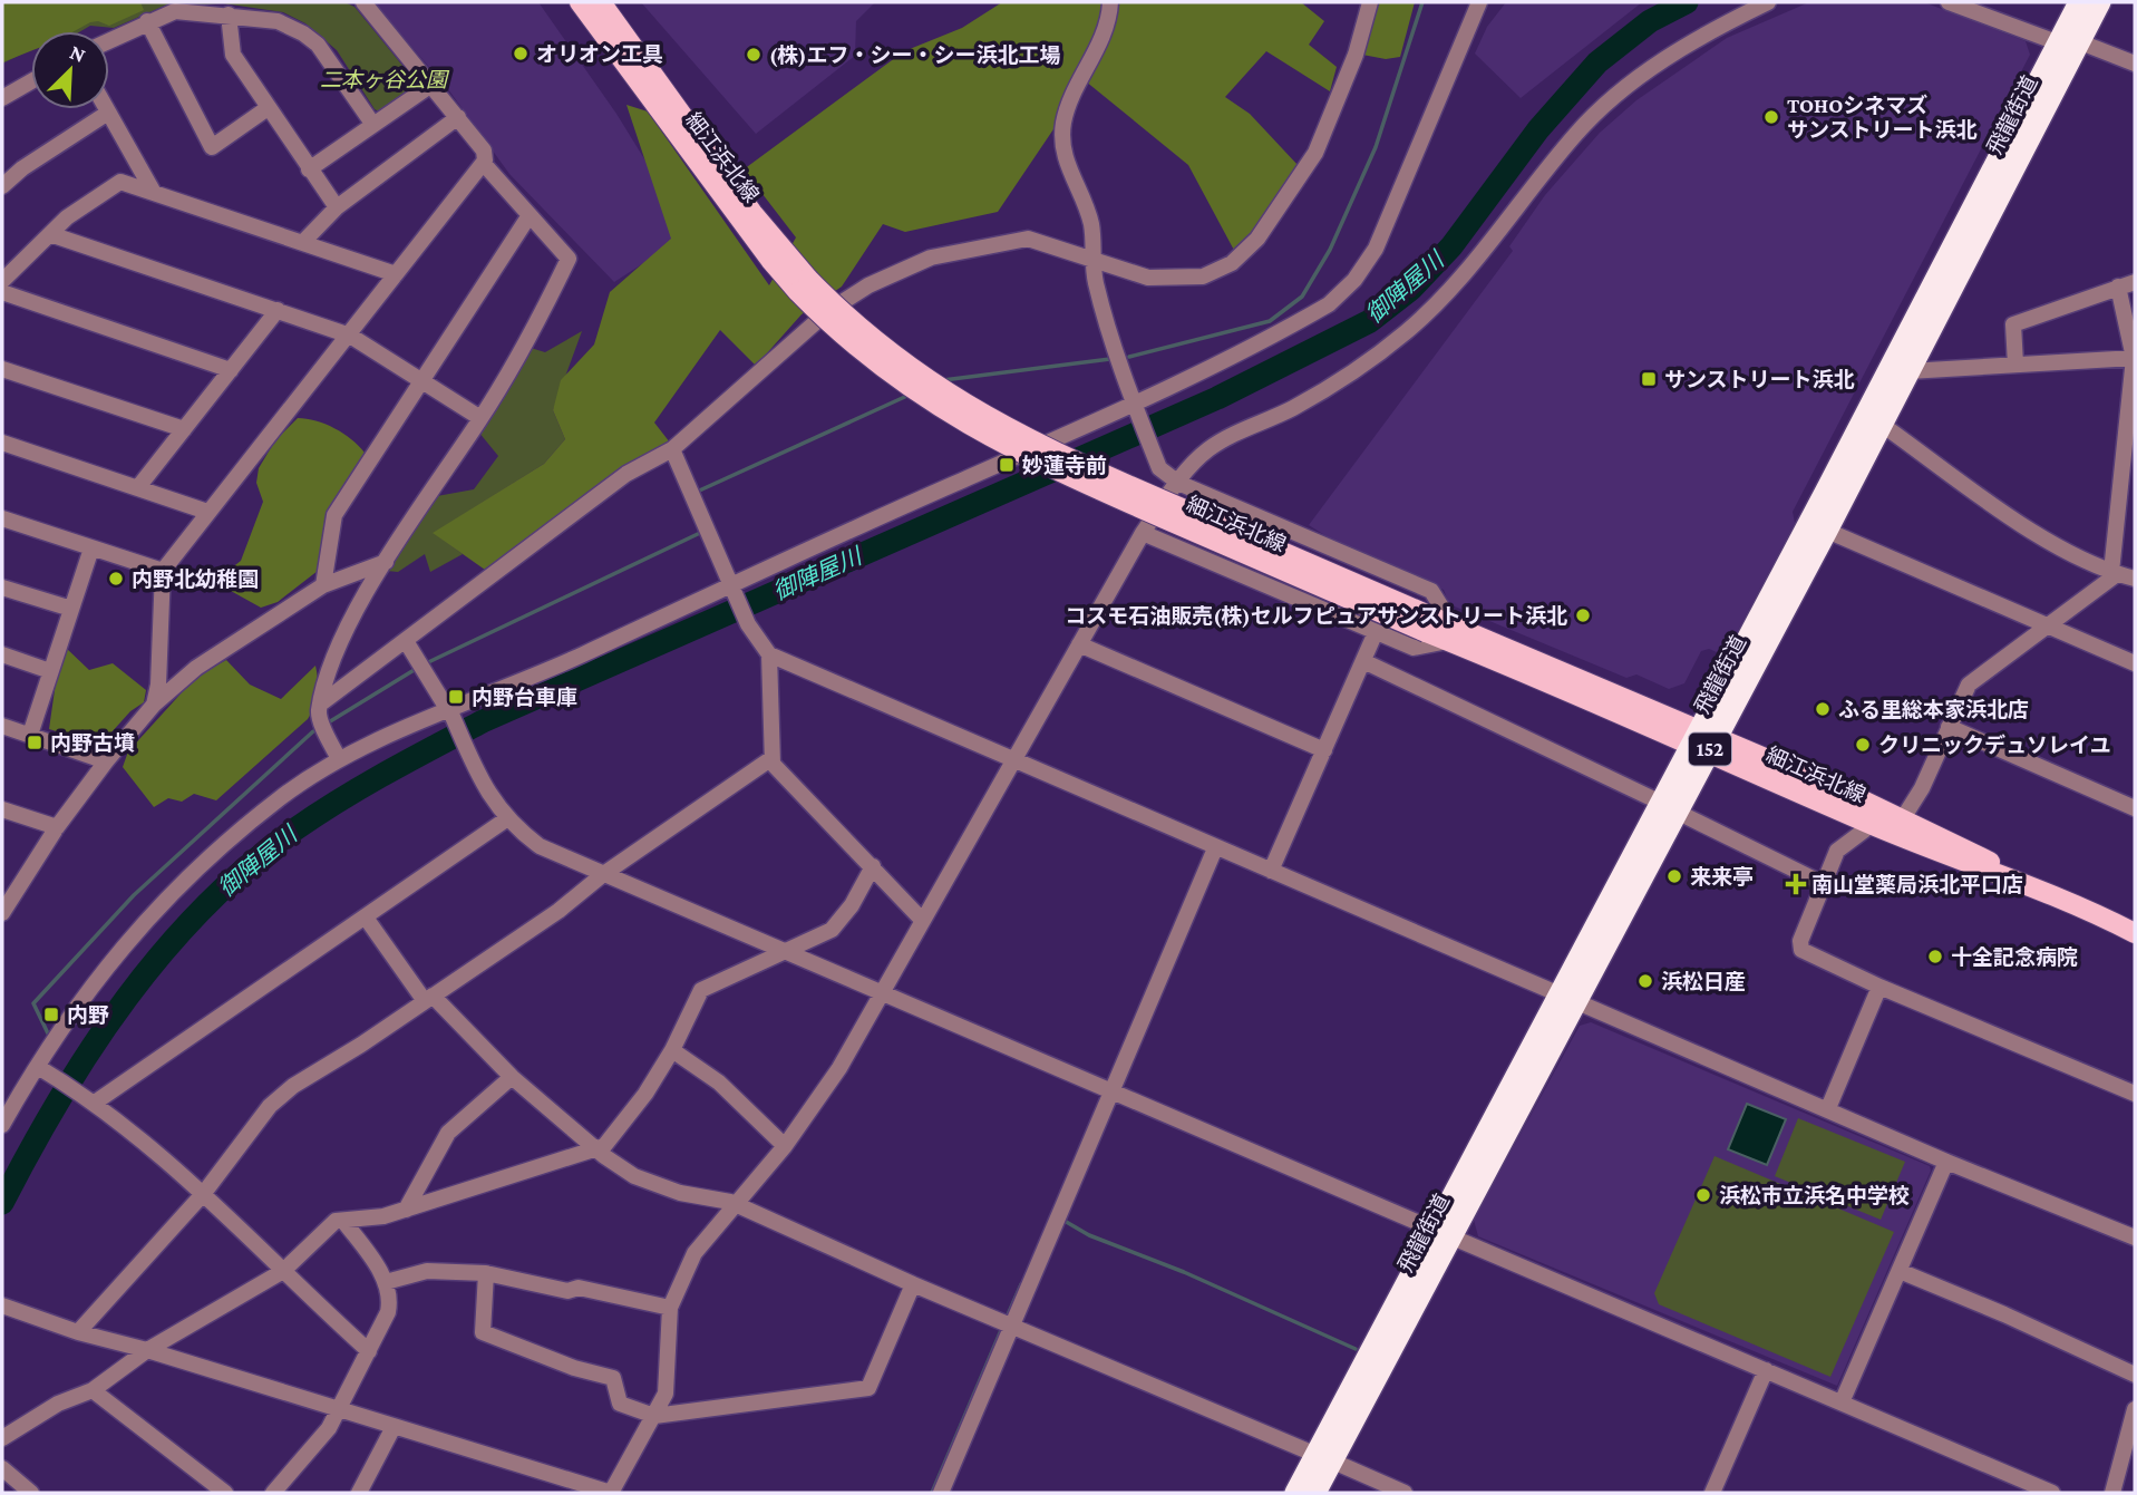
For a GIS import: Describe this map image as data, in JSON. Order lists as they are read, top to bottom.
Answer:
{
  "streets": {
    "highway": ["飛龍街道", "152"],
    "main road": ["細江浜北線"]
  },
  "crossings": [
    ["飛龍街道", "細江浜北線"]
  ],
  "water": ["御陣屋川"],
  "parks": ["二本ヶ谷公園"],
  "places": {
    "other": [
      "オリオン工具",
      "(株)エフ・シー・シー浜北工場",
      "TOHOシネマズ サンストリート浜北",
      "内野北幼稚園",
      "コスモ石油販売(株)セルフピュアサンストリート浜北",
      "ふる里総本家浜北店",
      "クリニックデュソレイユ",
      "来来亭",
      "十全記念病院",
      "浜松日産",
      "浜松市立浜名中学校"
    ],
    "transit": [
      "サンストリート浜北",
      "妙蓮寺前",
      "内野台車庫",
      "内野古墳",
      "内野"
    ],
    "health": ["南山堂薬局浜北平口店"]
  },
  "north": "top right"
}
